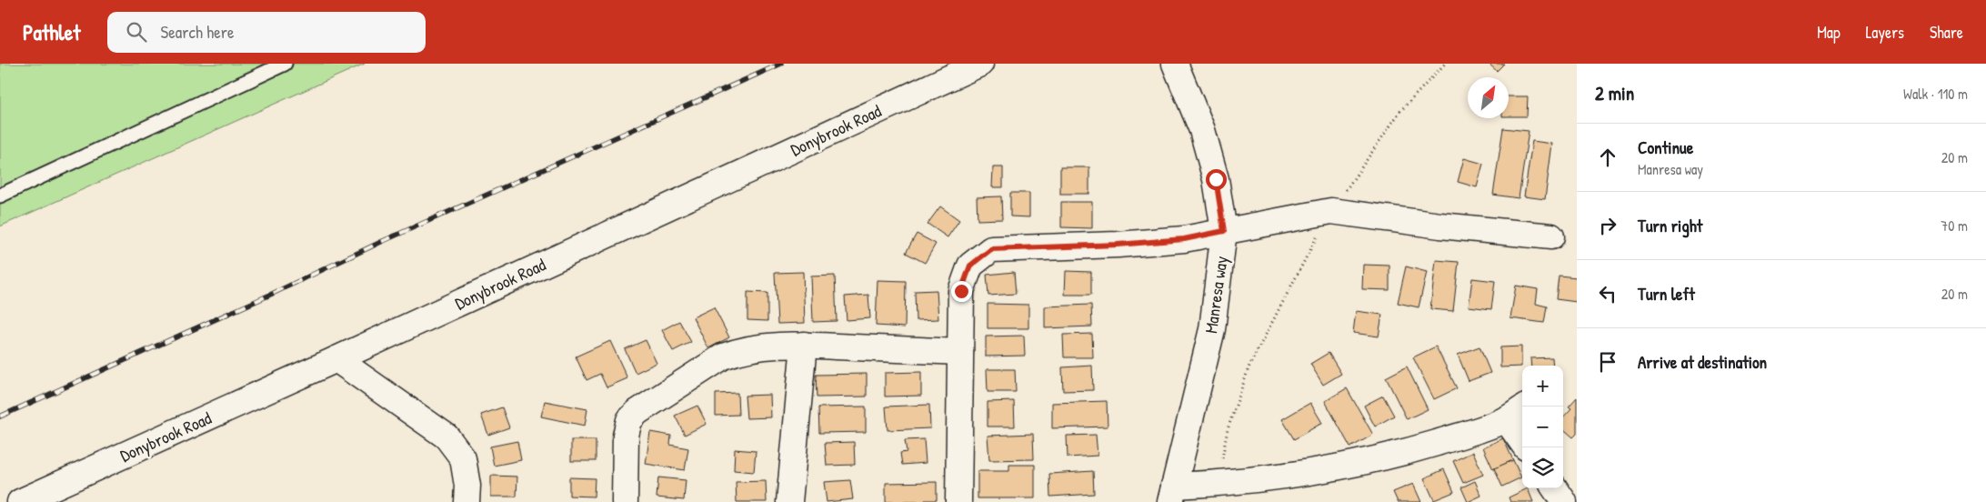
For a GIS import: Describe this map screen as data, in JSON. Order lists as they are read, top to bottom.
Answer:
{
  "streets": {
    "street": ["Donybrook Road", "Manresa way"]
  },
  "north": "top right",
  "page": {
    "header": "Pathlet",
    "search": "Search here",
    "nav": ["Map", "Layers", "Share"],
    "heading": ["2 min", "Walk · 110 m"],
    "list": [
      ["Continue", "Manresa way", "20 m"],
      ["Turn right", "70 m"],
      ["Turn left", "20 m"],
      "Arrive at destination"
    ],
    "map_buttons": ["+", "−"]
  }
}
